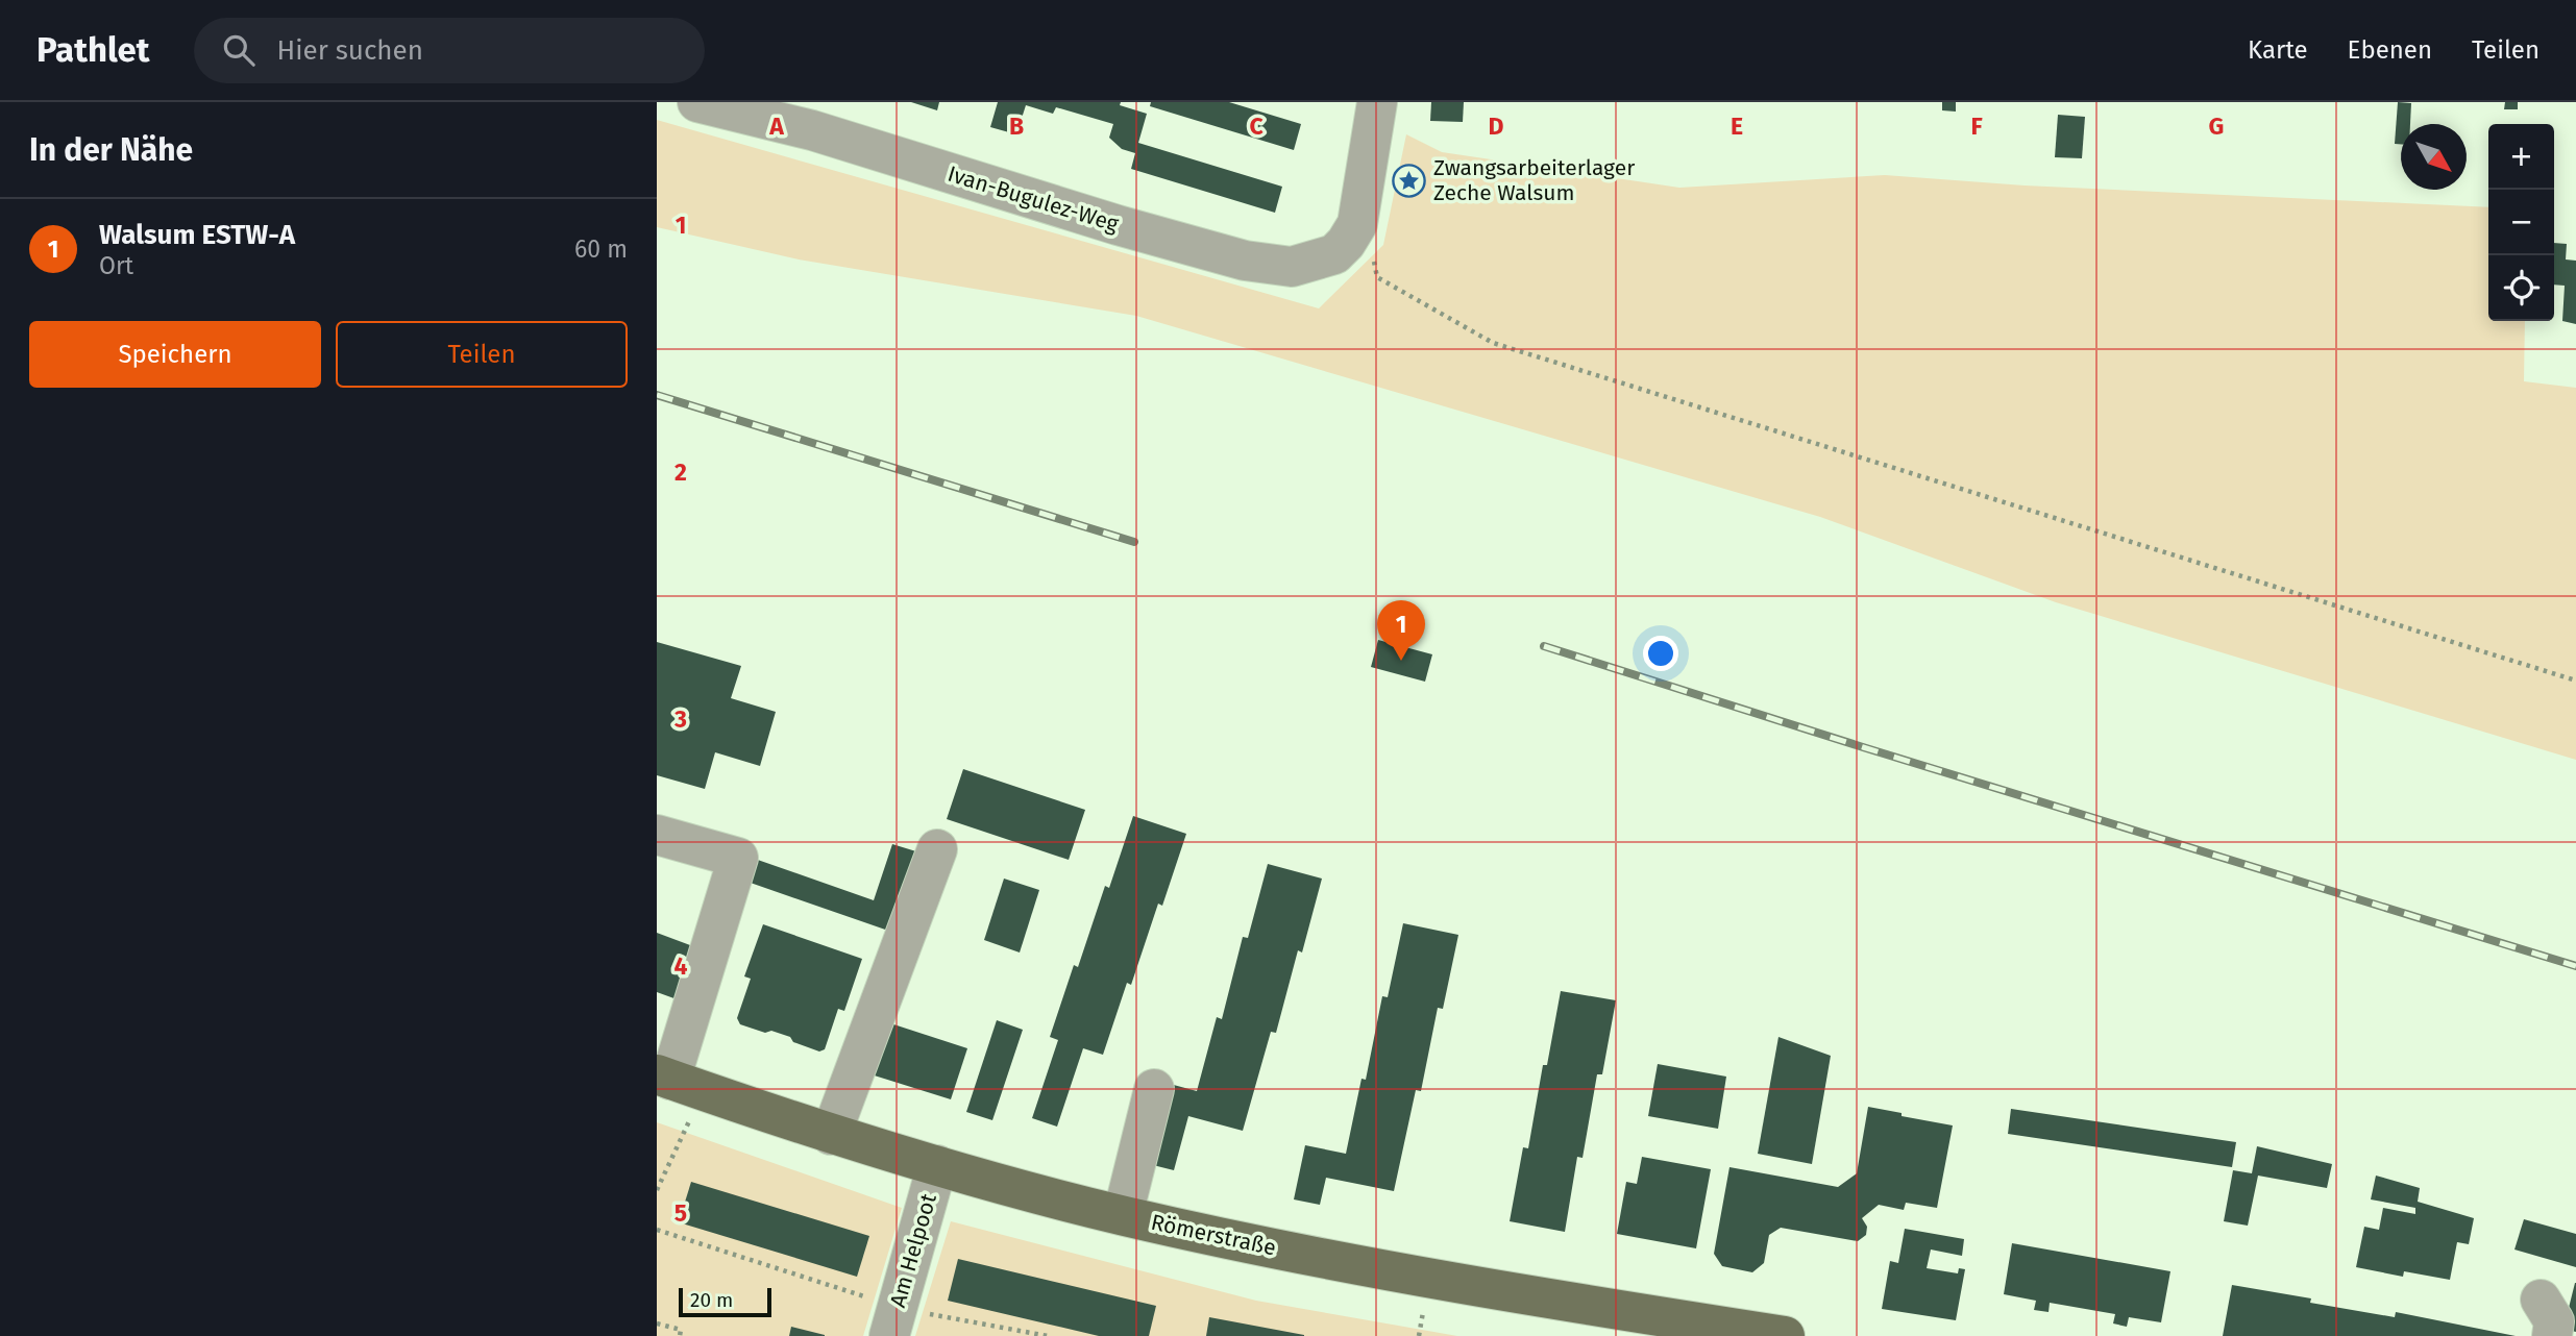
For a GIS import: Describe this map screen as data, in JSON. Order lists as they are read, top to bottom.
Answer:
{
  "streets": {
    "main road": ["Römerstraße"],
    "street": ["Ivan-Bugulez-Weg", "Am Helpoot"]
  },
  "crossings": [
    ["Römerstraße", "Am Helpoot"]
  ],
  "places": {
    "place": ["Zwangsarbeiterlager Zeche Walsum"]
  },
  "scale_bar": "20 m",
  "north": "bottom right",
  "page": {
    "header": "Pathlet",
    "search": "Hier suchen",
    "nav": ["Karte", "Ebenen", "Teilen"],
    "heading": "In der Nähe",
    "map_buttons": ["+", "−"],
    "list": [
      {
        "mark": "1",
        "name": "Walsum ESTW-A",
        "note": "Ort",
        "value": "60 m"
      }
    ],
    "buttons": ["Speichern", "Teilen"],
    "pins": "1",
    "scale": "20 m"
  },
  "grid": {
    "columns": [
      "A",
      "B",
      "C",
      "D",
      "E",
      "F",
      "G"
    ],
    "rows": [
      "1",
      "2",
      "3",
      "4",
      "5"
    ]
  }
}
